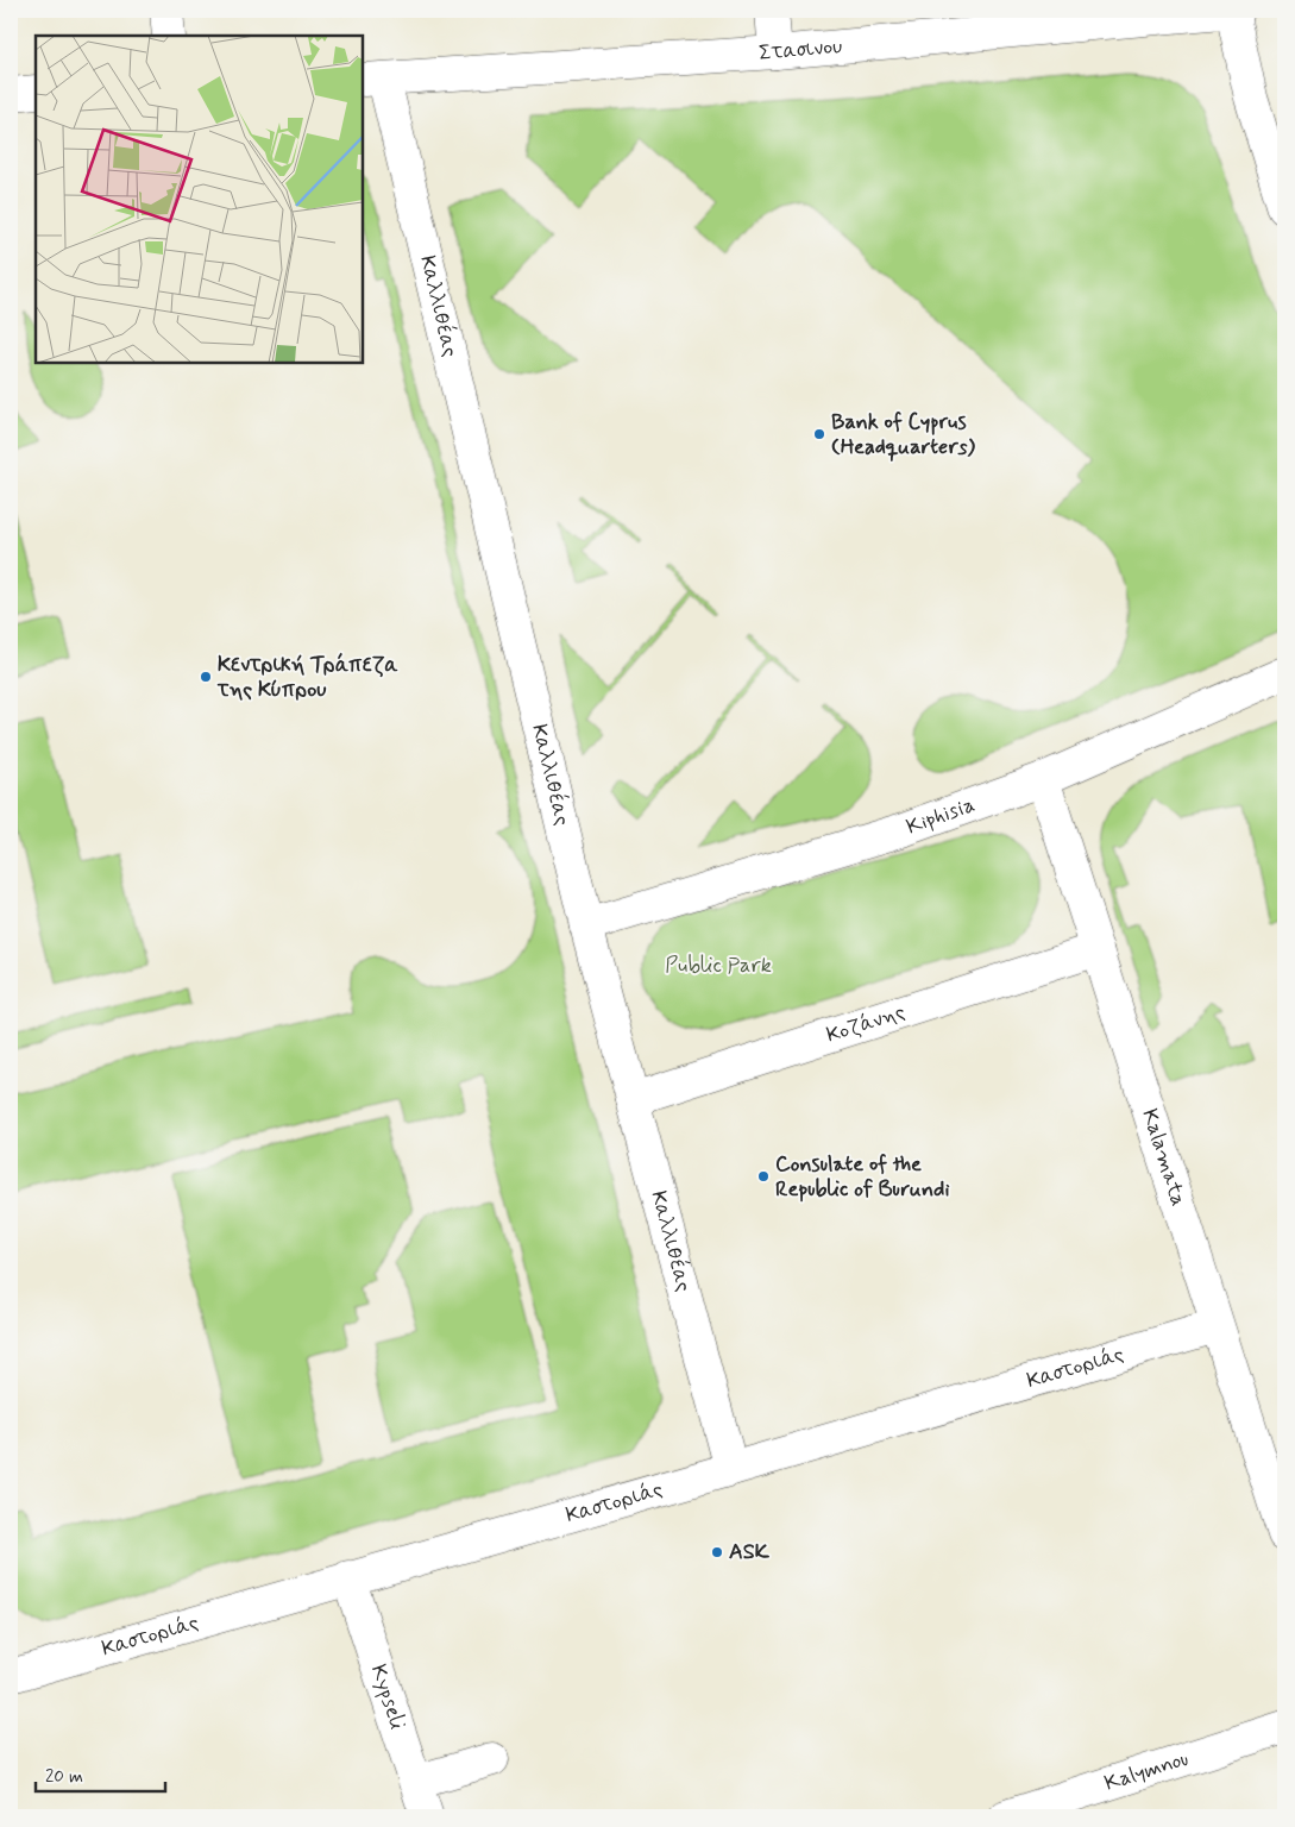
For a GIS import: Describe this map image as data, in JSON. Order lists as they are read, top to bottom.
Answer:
{
  "streets": {
    "street": [
      "Στασινου",
      "Καλλιθέας",
      "Kiphisia",
      "Κοζάνης",
      "Kalamata",
      "Καστοριάς",
      "Kypseli",
      "Kalymnou"
    ]
  },
  "crossings": [
    ["Στασινου", "Καλλιθέας"],
    ["Καλλιθέας", "Kiphisia"],
    ["Καλλιθέας", "Κοζάνης"],
    ["Καλλιθέας", "Καστοριάς"],
    ["Kiphisia", "Kalamata"],
    ["Κοζάνης", "Kalamata"],
    ["Kalamata", "Καστοριάς"],
    ["Καστοριάς", "Kypseli"]
  ],
  "parks": ["Public Park"],
  "places": [
    "Bank of Cyprus (Headquarters)",
    "Κεντρική Τράπεζα της Κύπρου",
    "Consulate of the Republic of Burundi",
    "ASK"
  ],
  "scale_bar": "20 m"
}
